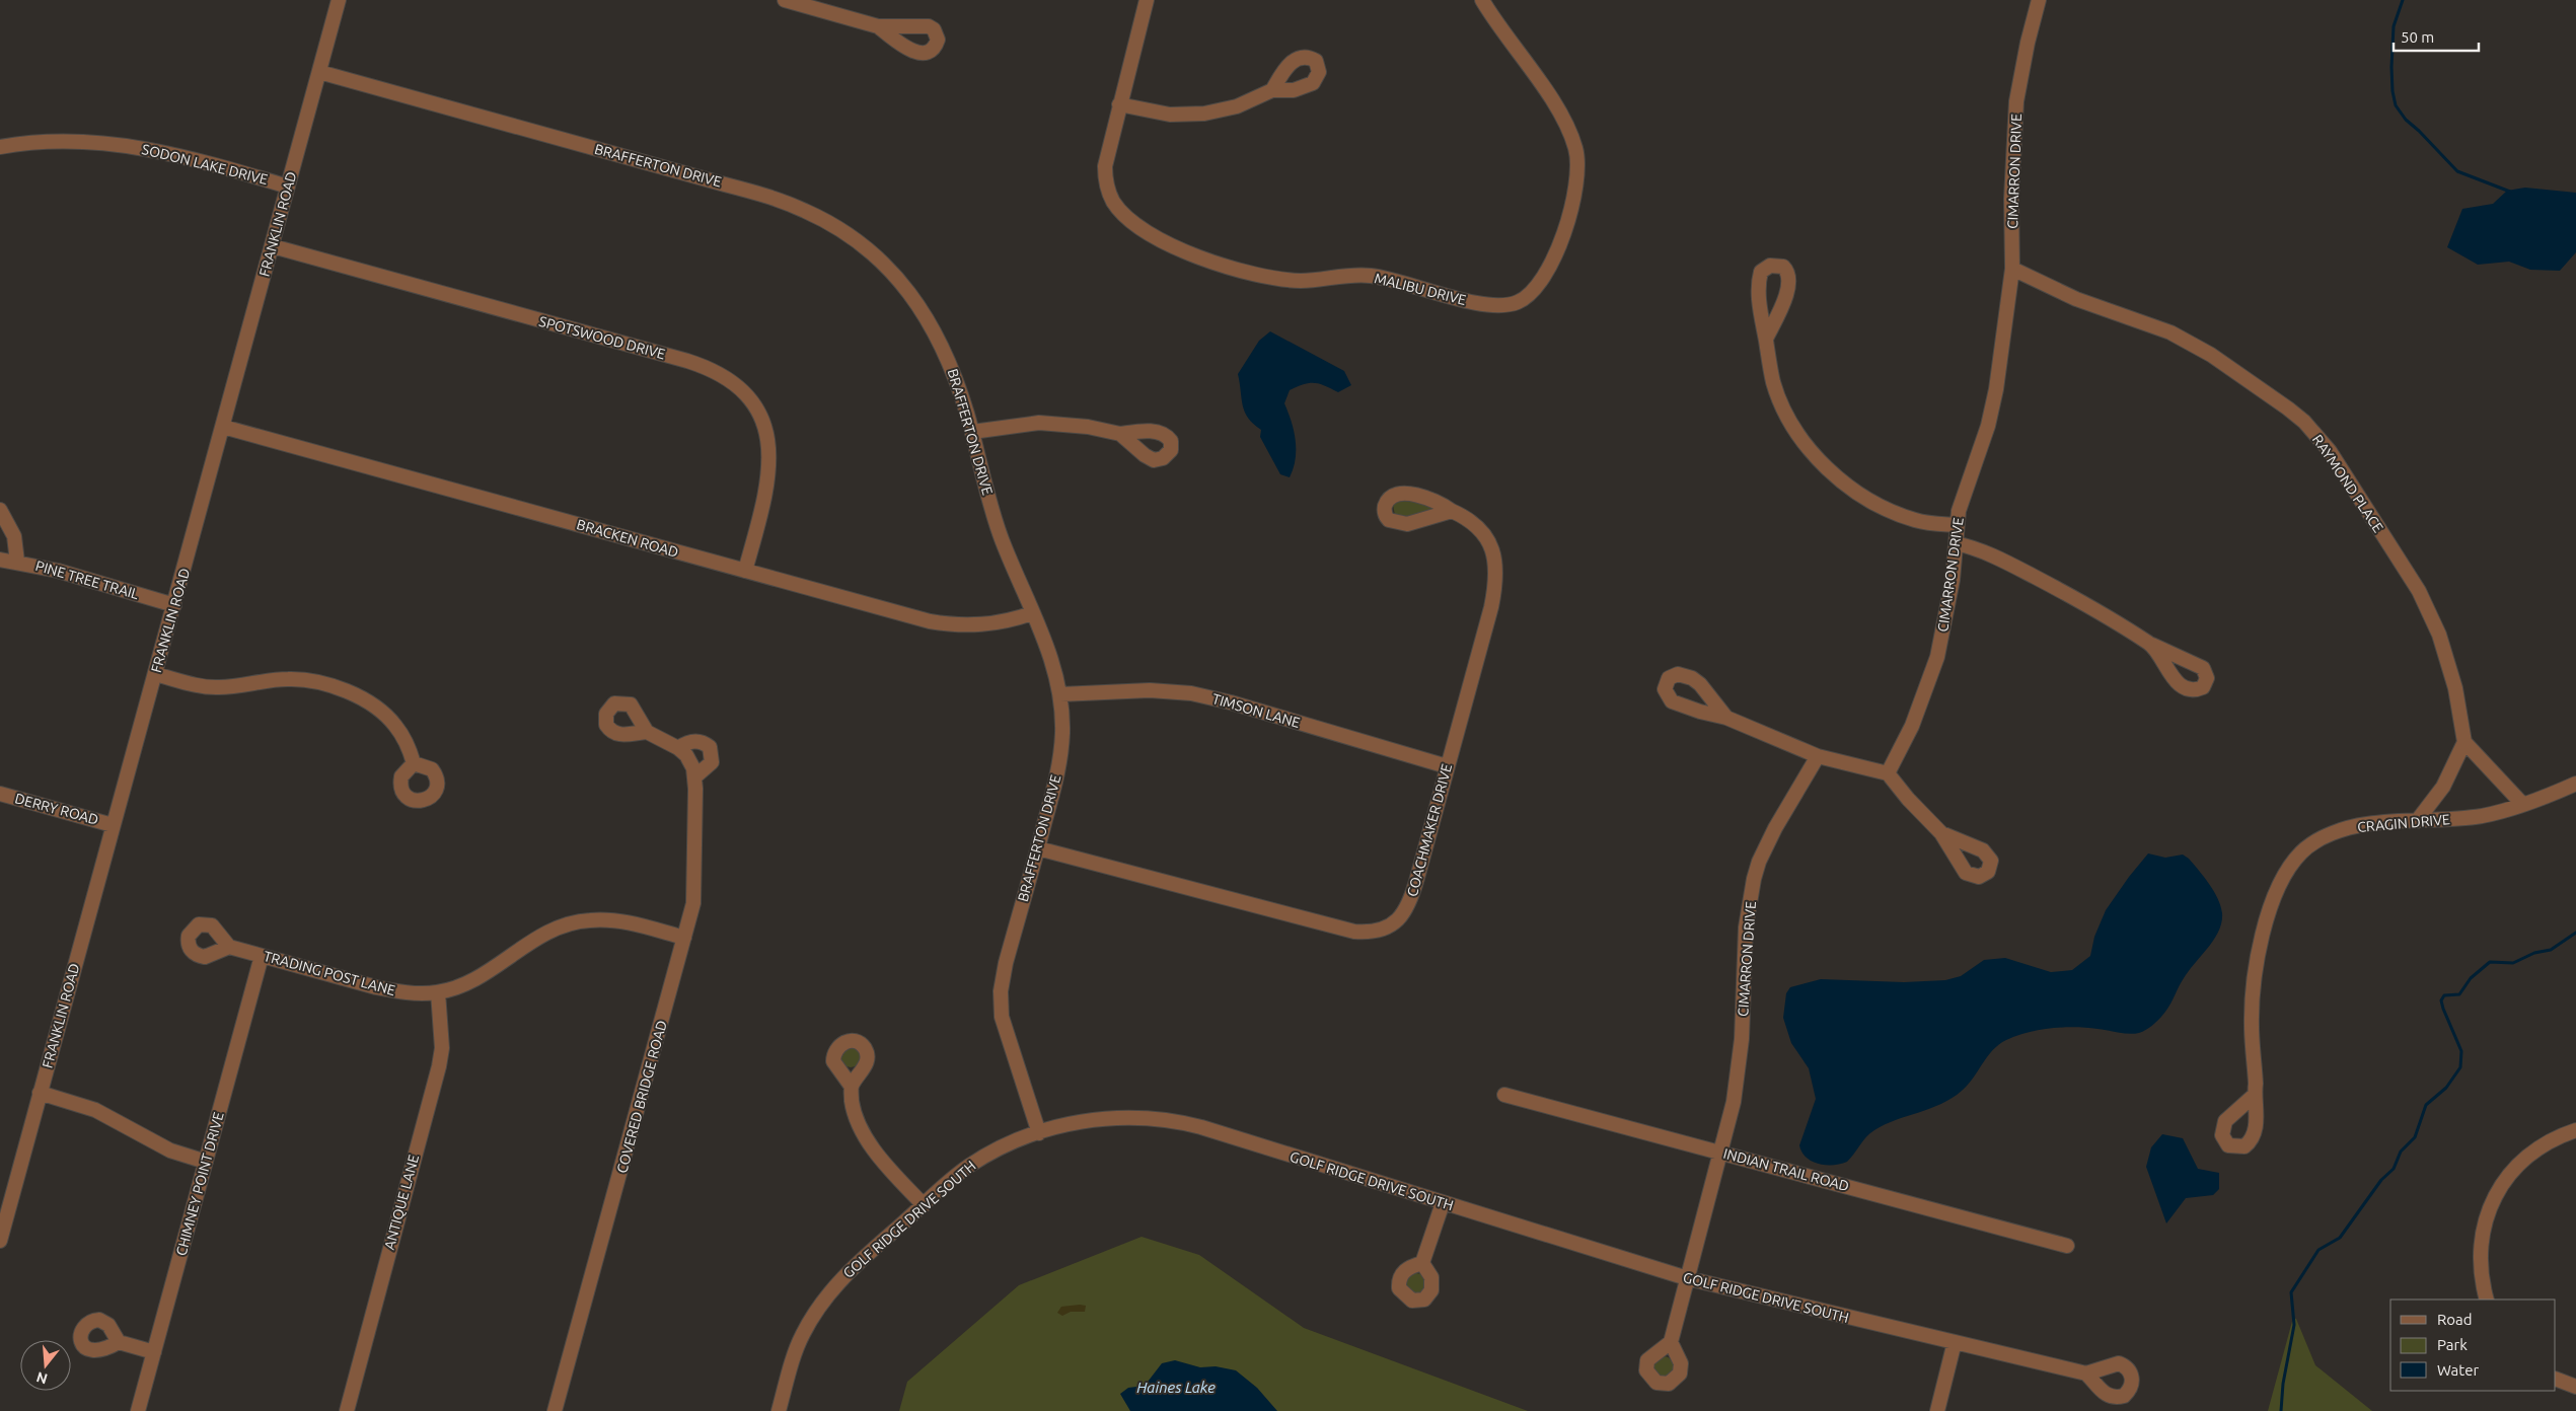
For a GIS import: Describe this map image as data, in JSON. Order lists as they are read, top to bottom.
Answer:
{
  "streets": {
    "street": [
      "SODON LAKE DRIVE",
      "BRAFFERTON DRIVE",
      "CIMARRON DRIVE",
      "FRANKLIN ROAD",
      "MALIBU DRIVE",
      "SPOTSWOOD DRIVE",
      "RAYMOND PLACE",
      "BRACKEN ROAD",
      "PINE TREE TRAIL",
      "TIMSON LANE",
      "DERRY ROAD",
      "CRAGIN DRIVE",
      "COACHMAKER DRIVE",
      "TRADING POST LANE",
      "COVERED BRIDGE ROAD",
      "INDIAN TRAIL ROAD",
      "GOLF RIDGE DRIVE SOUTH",
      "CHIMNEY POINT DRIVE",
      "ANTIQUE LANE"
    ]
  },
  "crossings": [
    ["SODON LAKE DRIVE", "FRANKLIN ROAD"],
    ["BRAFFERTON DRIVE", "FRANKLIN ROAD"],
    ["BRAFFERTON DRIVE", "BRACKEN ROAD"],
    ["BRAFFERTON DRIVE", "TIMSON LANE"],
    ["BRAFFERTON DRIVE", "COACHMAKER DRIVE"],
    ["BRAFFERTON DRIVE", "GOLF RIDGE DRIVE SOUTH"],
    ["CIMARRON DRIVE", "RAYMOND PLACE"],
    ["CIMARRON DRIVE", "INDIAN TRAIL ROAD"],
    ["CIMARRON DRIVE", "GOLF RIDGE DRIVE SOUTH"],
    ["FRANKLIN ROAD", "SPOTSWOOD DRIVE"],
    ["FRANKLIN ROAD", "BRACKEN ROAD"],
    ["FRANKLIN ROAD", "PINE TREE TRAIL"],
    ["FRANKLIN ROAD", "DERRY ROAD"],
    ["SPOTSWOOD DRIVE", "BRACKEN ROAD"],
    ["TIMSON LANE", "COACHMAKER DRIVE"],
    ["TRADING POST LANE", "COVERED BRIDGE ROAD"],
    ["TRADING POST LANE", "CHIMNEY POINT DRIVE"],
    ["TRADING POST LANE", "ANTIQUE LANE"]
  ],
  "water": ["Haines Lake"],
  "legend": ["Road", "Park", "Water"],
  "scale_bar": "50 m",
  "north": "bottom"
}
